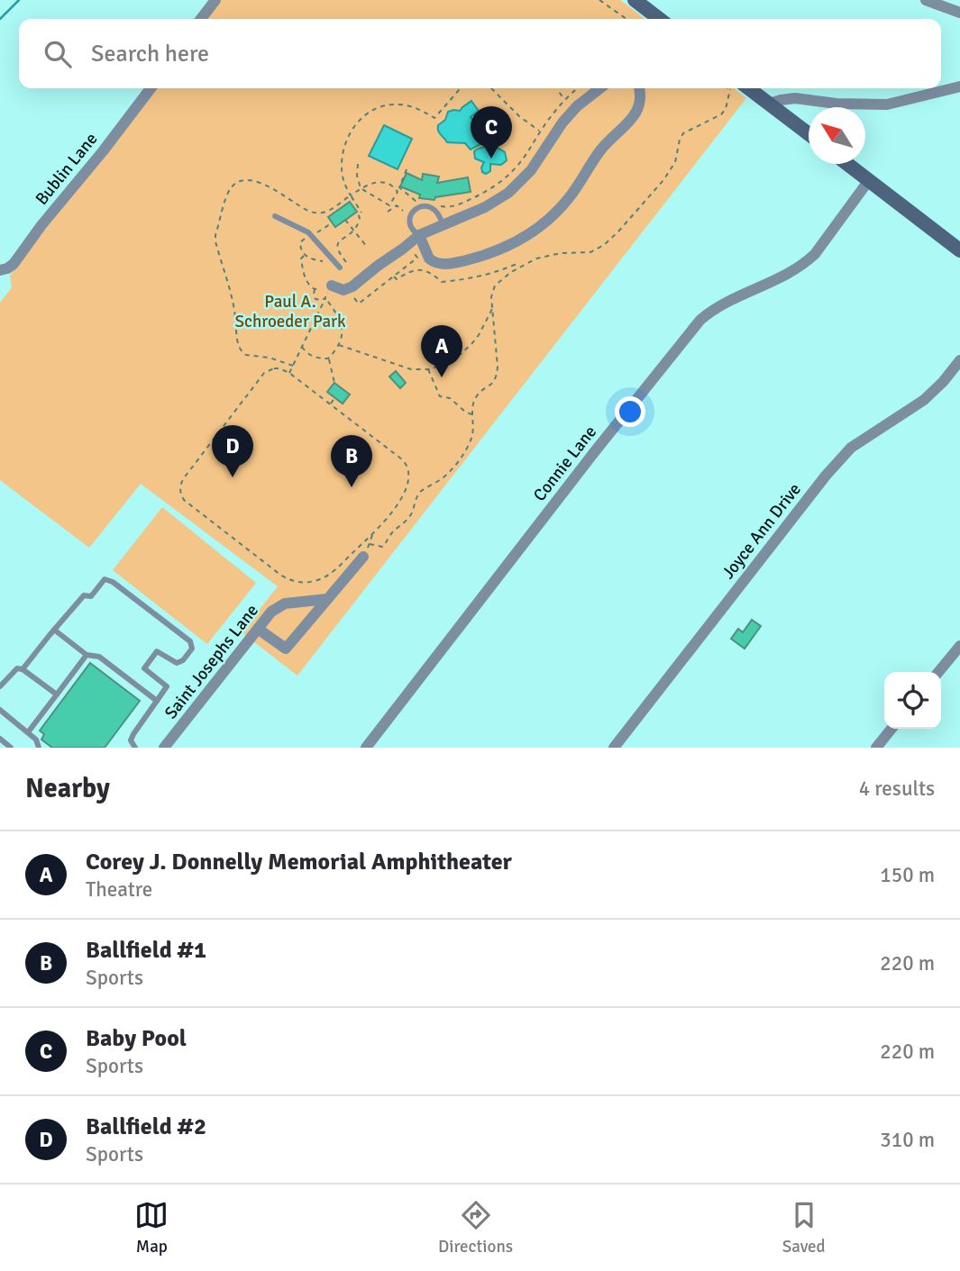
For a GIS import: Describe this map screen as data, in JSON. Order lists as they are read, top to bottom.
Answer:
{
  "streets": {
    "street": [
      "Bublin Lane",
      "Connie Lane",
      "Joyce Ann Drive",
      "Saint Josephs Lane"
    ]
  },
  "parks": ["Paul A. Schroeder Park"],
  "north": "top left",
  "page": {
    "search": "Search here",
    "pins": [
      "C",
      "A",
      "D",
      "B"
    ],
    "heading": ["Nearby", "4 results"],
    "list": [
      {
        "mark": "A",
        "name": "Corey J. Donnelly Memorial Amphitheater",
        "note": "Theatre",
        "value": "150 m"
      },
      {
        "mark": "B",
        "name": "Ballfield #1",
        "note": "Sports",
        "value": "220 m"
      },
      {
        "mark": "C",
        "name": "Baby Pool",
        "note": "Sports",
        "value": "220 m"
      },
      {
        "mark": "D",
        "name": "Ballfield #2",
        "note": "Sports",
        "value": "310 m"
      }
    ],
    "nav": ["Map", "Directions", "Saved"]
  }
}
